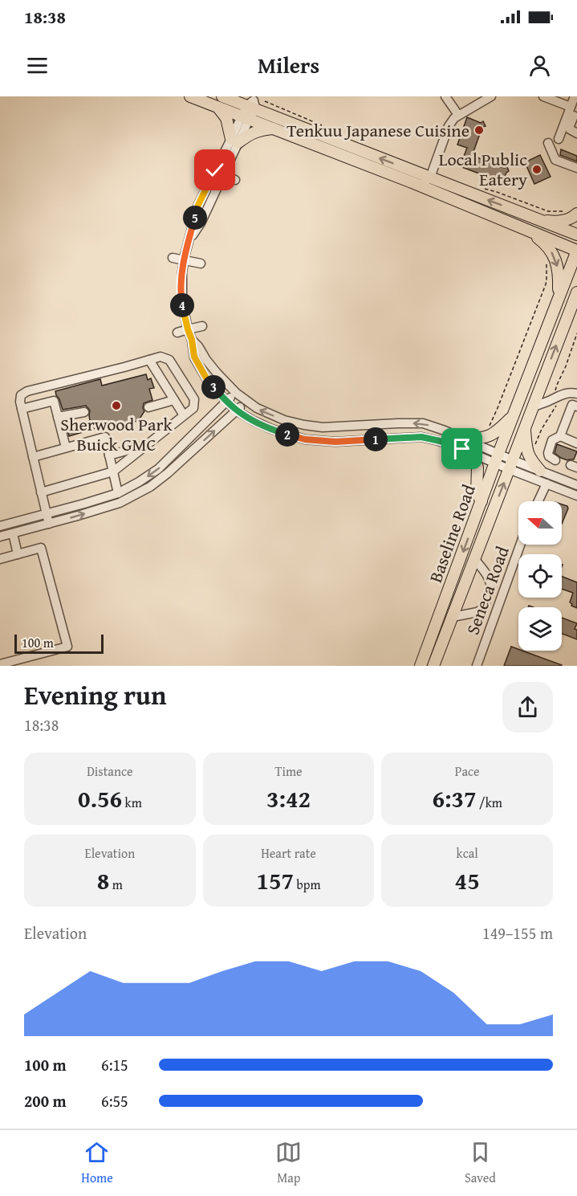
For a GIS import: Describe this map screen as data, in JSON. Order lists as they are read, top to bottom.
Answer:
{
  "streets": {
    "main road": ["Baseline Road"],
    "street": ["Seneca Road"]
  },
  "places": ["Tenkuu Japanese Cuisine", "Local Public Eatery", "Sherwood Park Buick GMC"],
  "scale_bar": "100 m",
  "north": "left",
  "page": {
    "status": "18:38",
    "header": "Milers",
    "pins": [
      "5",
      "4",
      "3",
      "2",
      "1"
    ],
    "scale": "100 m",
    "heading": ["Evening run", "18:38"],
    "stats": [
      ["Distance", "0.56 km"],
      ["Time", "3:42"],
      ["Pace", "6:37 /km"],
      ["Elevation", "8 m"],
      ["Heart rate", "157 bpm"],
      ["kcal", "45"]
    ],
    "chart": ["Elevation", "149–155 m"],
    "list": [
      {
        "name": "100 m",
        "note": "6:15"
      },
      {
        "name": "200 m",
        "note": "6:55"
      }
    ],
    "tabs": ["Home", "Map", "Saved"]
  }
}
